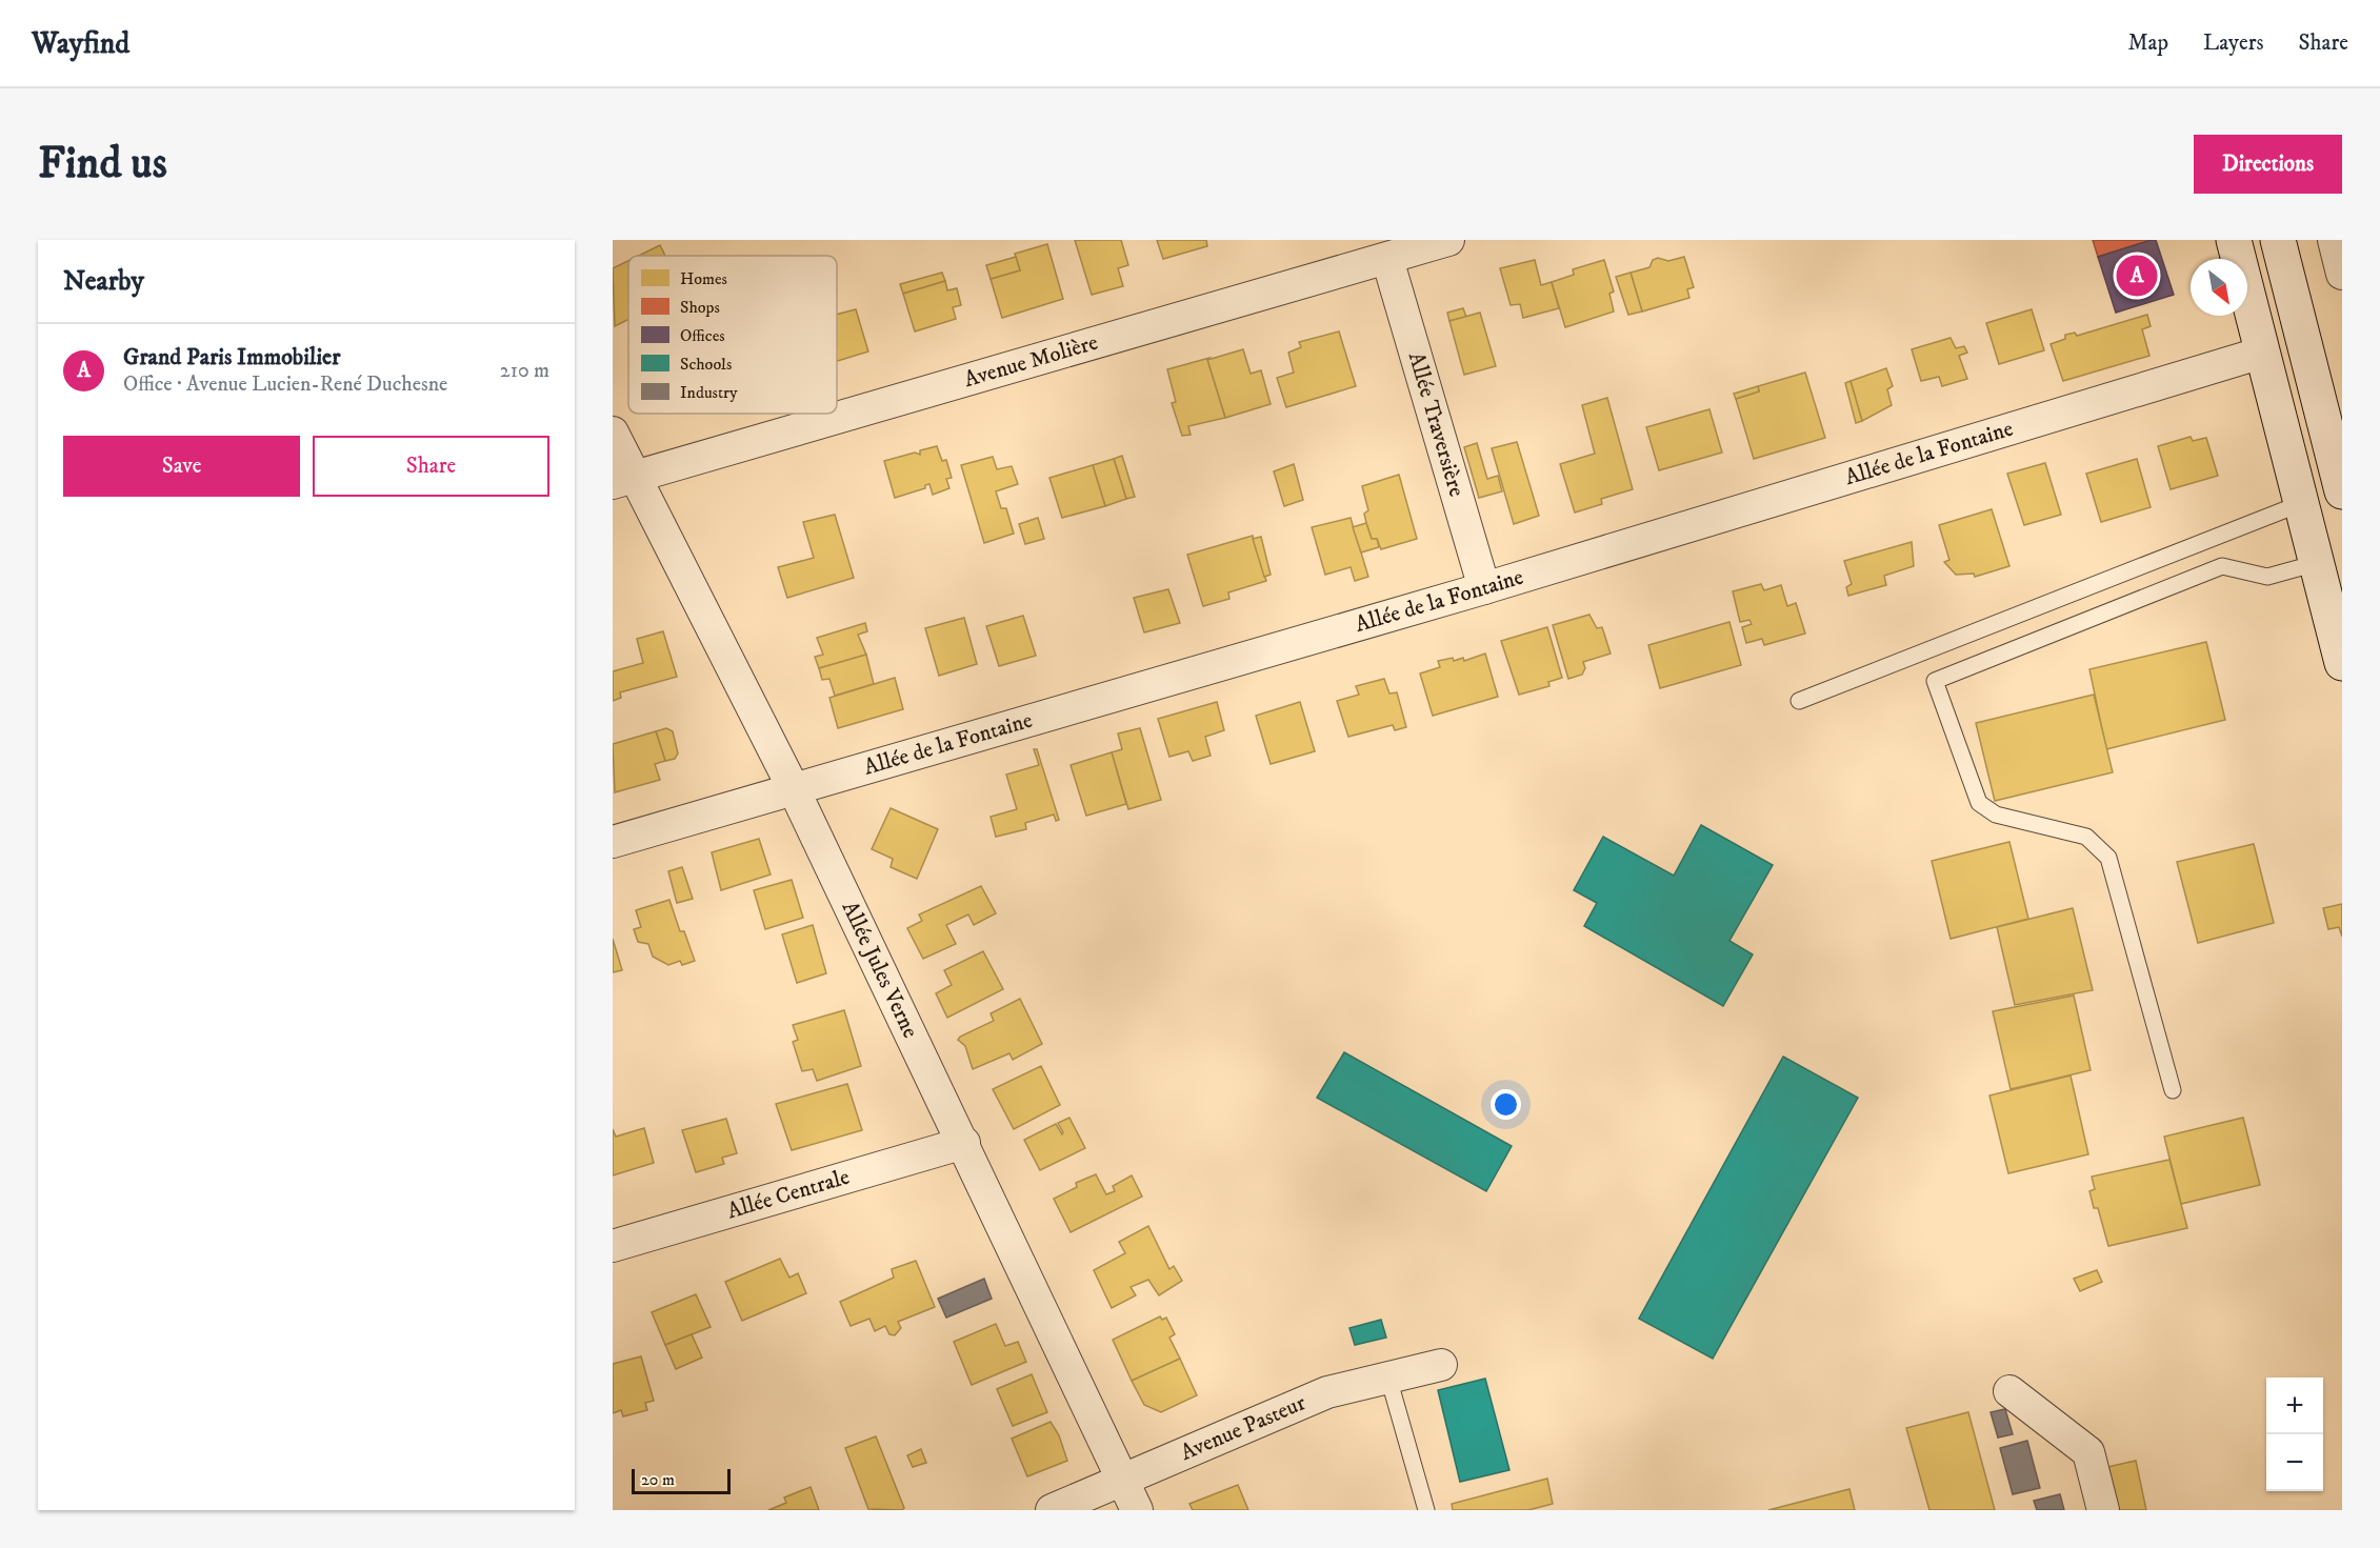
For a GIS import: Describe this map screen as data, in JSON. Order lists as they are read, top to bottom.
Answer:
{
  "streets": {
    "street": [
      "Avenue Molière",
      "Allée Traversière",
      "Allée de la Fontaine",
      "Allée Jules Verne",
      "Allée Centrale",
      "Avenue Pasteur"
    ]
  },
  "crossings": [
    ["Avenue Molière", "Allée Traversière"],
    ["Avenue Molière", "Allée Jules Verne"],
    ["Allée Traversière", "Allée de la Fontaine"],
    ["Allée de la Fontaine", "Allée Jules Verne"],
    ["Allée Jules Verne", "Allée Centrale"],
    ["Allée Jules Verne", "Avenue Pasteur"]
  ],
  "legend": [
    "Homes",
    "Shops",
    "Offices",
    "Schools",
    "Industry"
  ],
  "scale_bar": "20 m",
  "north": "bottom right",
  "page": {
    "header": "Wayfind",
    "nav": ["Map", "Layers", "Share"],
    "buttons": [
      "Directions",
      ["Save", "Share"]
    ],
    "title": "Find us",
    "heading": "Nearby",
    "pins": "A",
    "list": [
      {
        "mark": "A",
        "name": "Grand Paris Immobilier",
        "note": "Office · Avenue Lucien-René Duchesne",
        "value": "210 m"
      }
    ],
    "map_buttons": ["+", "−"],
    "scale": "20 m"
  }
}
